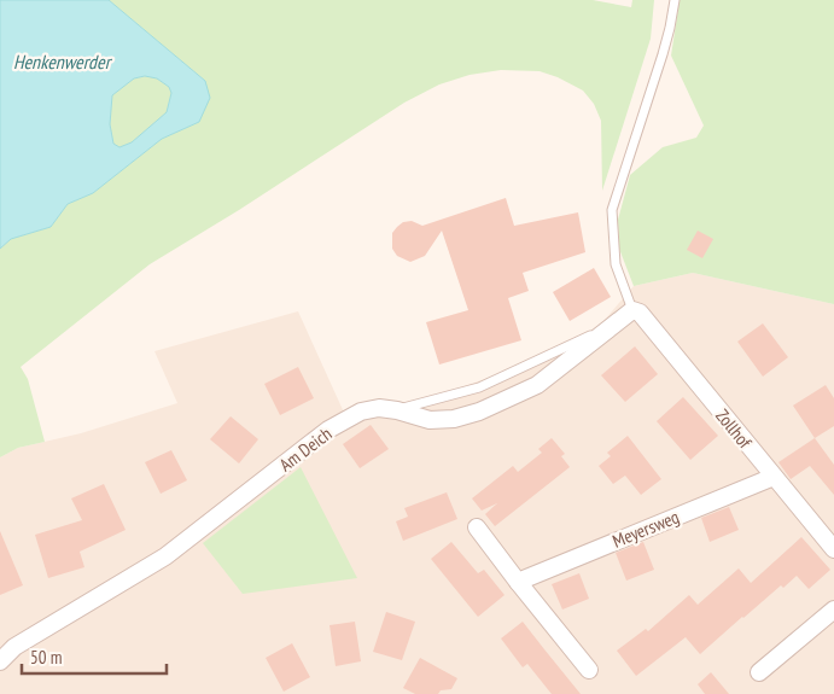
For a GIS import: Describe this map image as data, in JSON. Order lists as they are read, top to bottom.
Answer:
{
  "streets": {
    "street": ["Zollhof", "Am Deich", "Meyersweg"]
  },
  "crossings": [
    ["Zollhof", "Am Deich"],
    ["Zollhof", "Meyersweg"]
  ],
  "water": ["Henkenwerder"],
  "scale_bar": "50 m"
}
